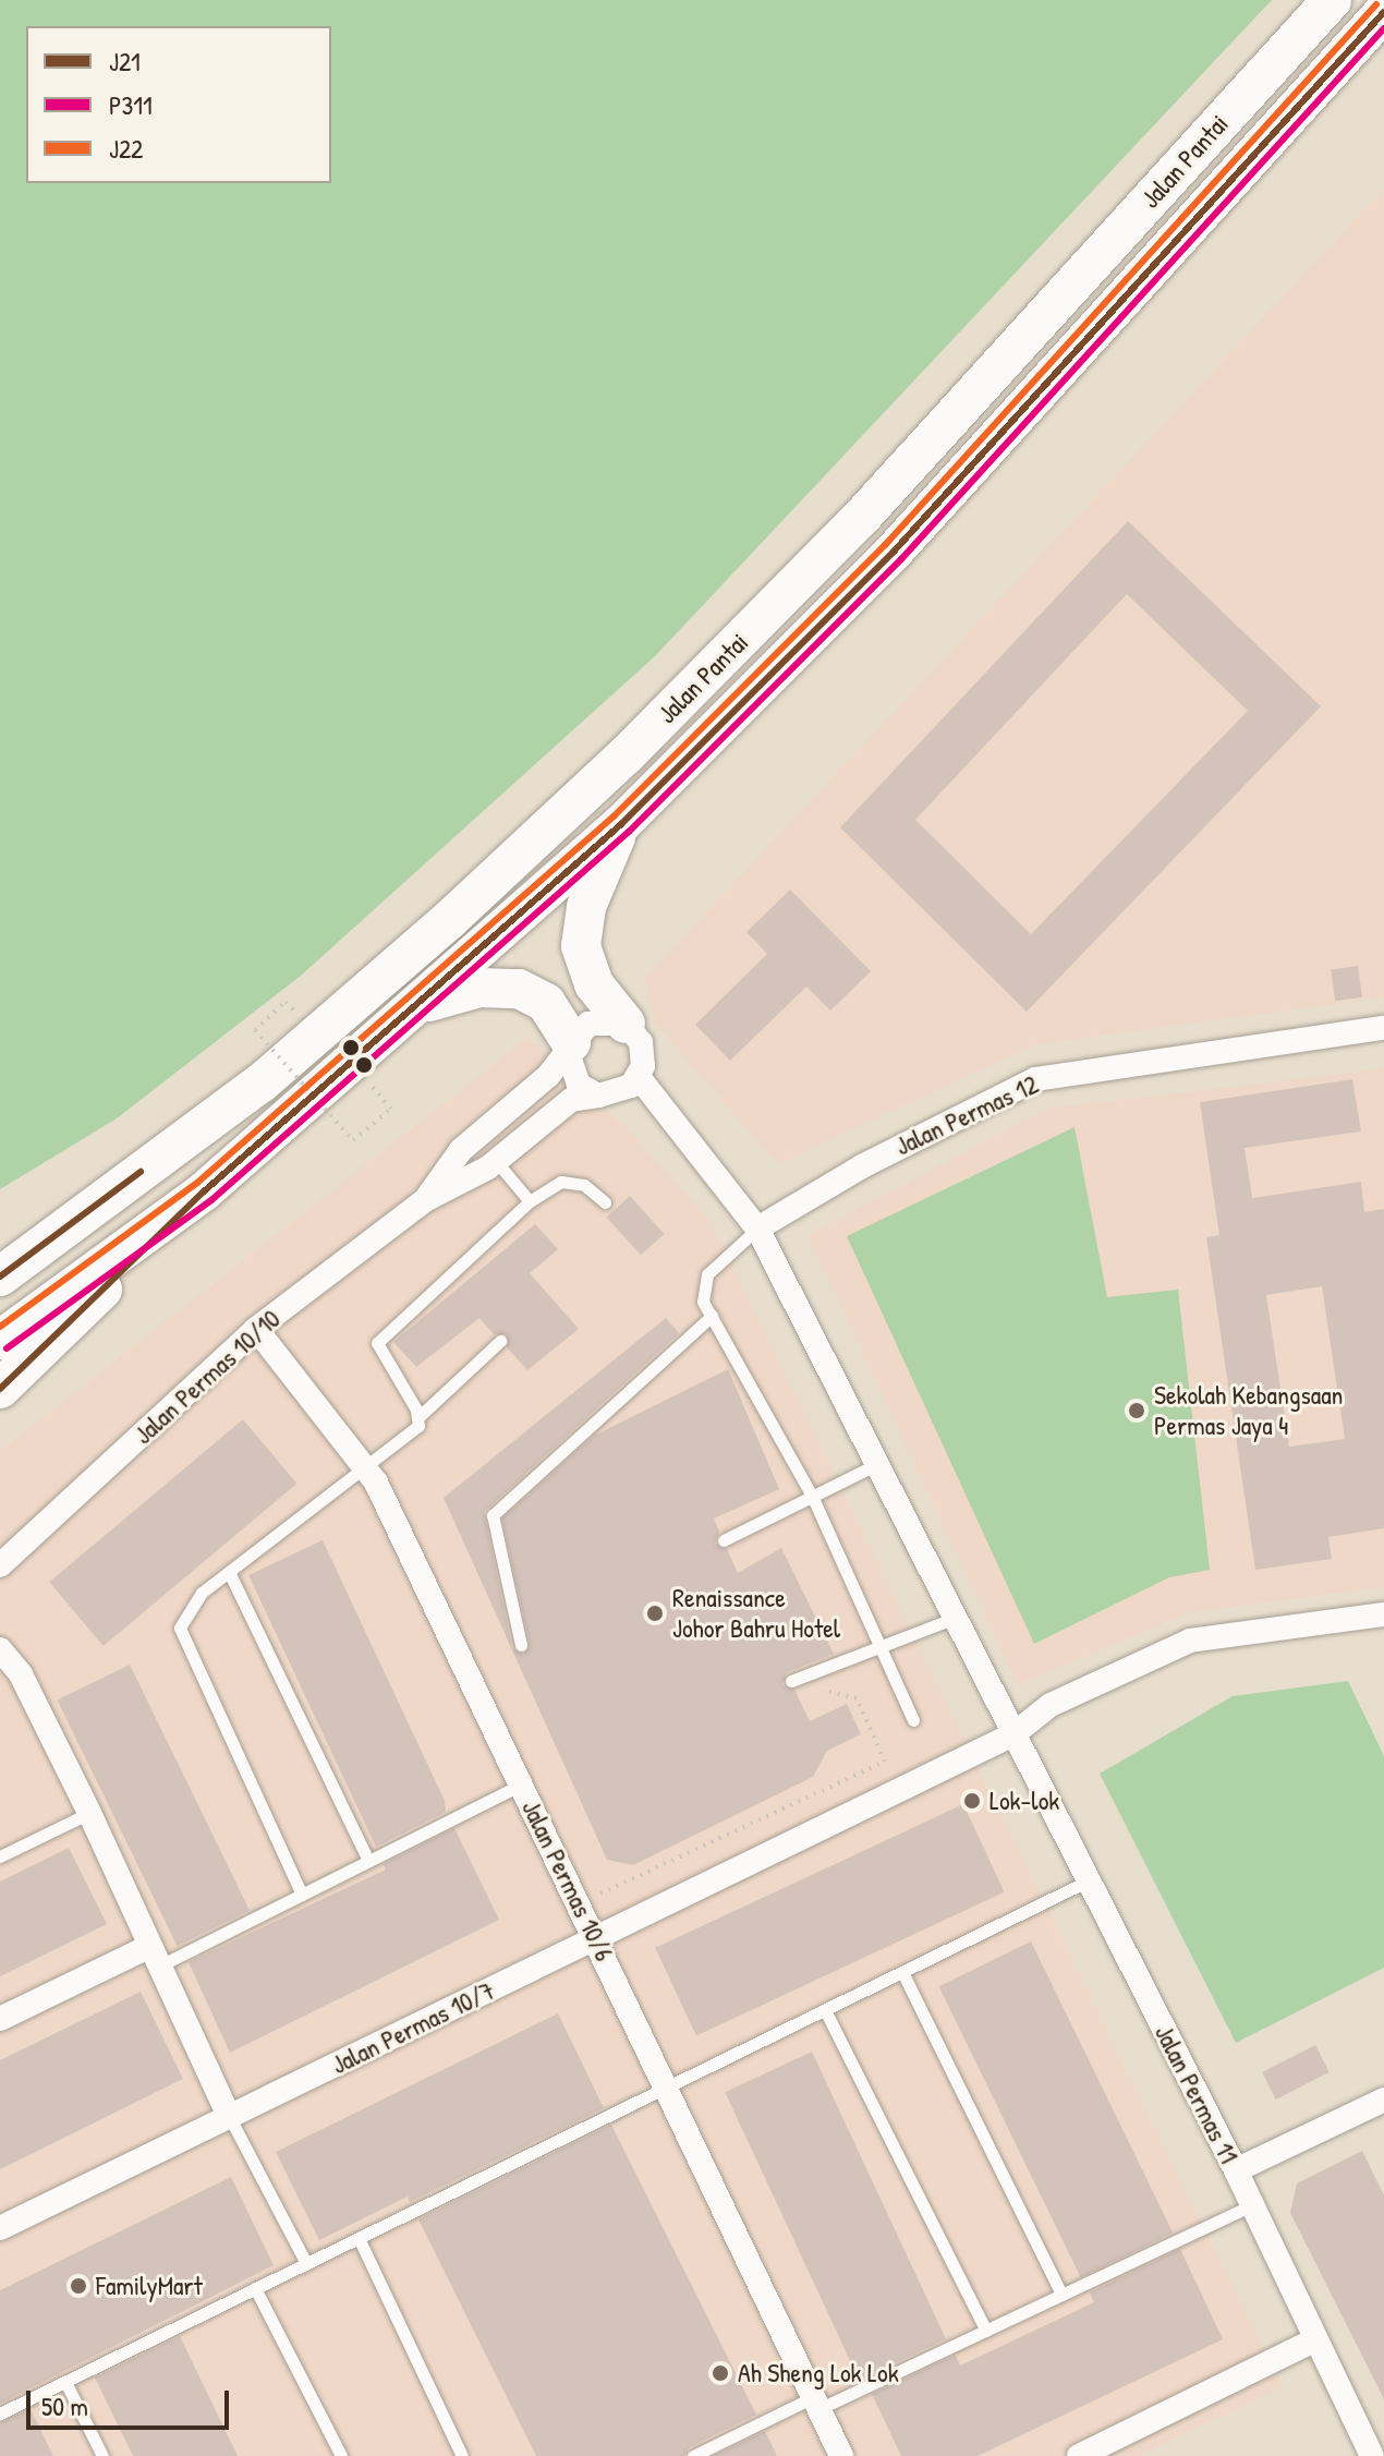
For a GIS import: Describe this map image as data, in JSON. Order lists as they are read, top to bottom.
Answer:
{
  "streets": {
    "highway": ["Jalan Pantai"],
    "street": [
      "Jalan Permas 12",
      "Jalan Permas 10/10",
      "Jalan Permas 10/6",
      "Jalan Permas 10/7",
      "Jalan Permas 11"
    ]
  },
  "crossings": [
    ["Jalan Permas 12", "Jalan Permas 11"],
    ["Jalan Permas 10/10", "Jalan Permas 10/6"],
    ["Jalan Permas 10/6", "Jalan Permas 10/7"],
    ["Jalan Permas 10/7", "Jalan Permas 11"]
  ],
  "places": [
    "Sekolah Kebangsaan Permas Jaya 4",
    "Renaissance Johor Bahru Hotel",
    "Lok-lok",
    "FamilyMart",
    "Ah Sheng Lok Lok"
  ],
  "lines": ["transit line J22", "transit line J21", "transit line P311"],
  "legend": ["J21", "P311", "J22"],
  "scale_bar": "50 m"
}
